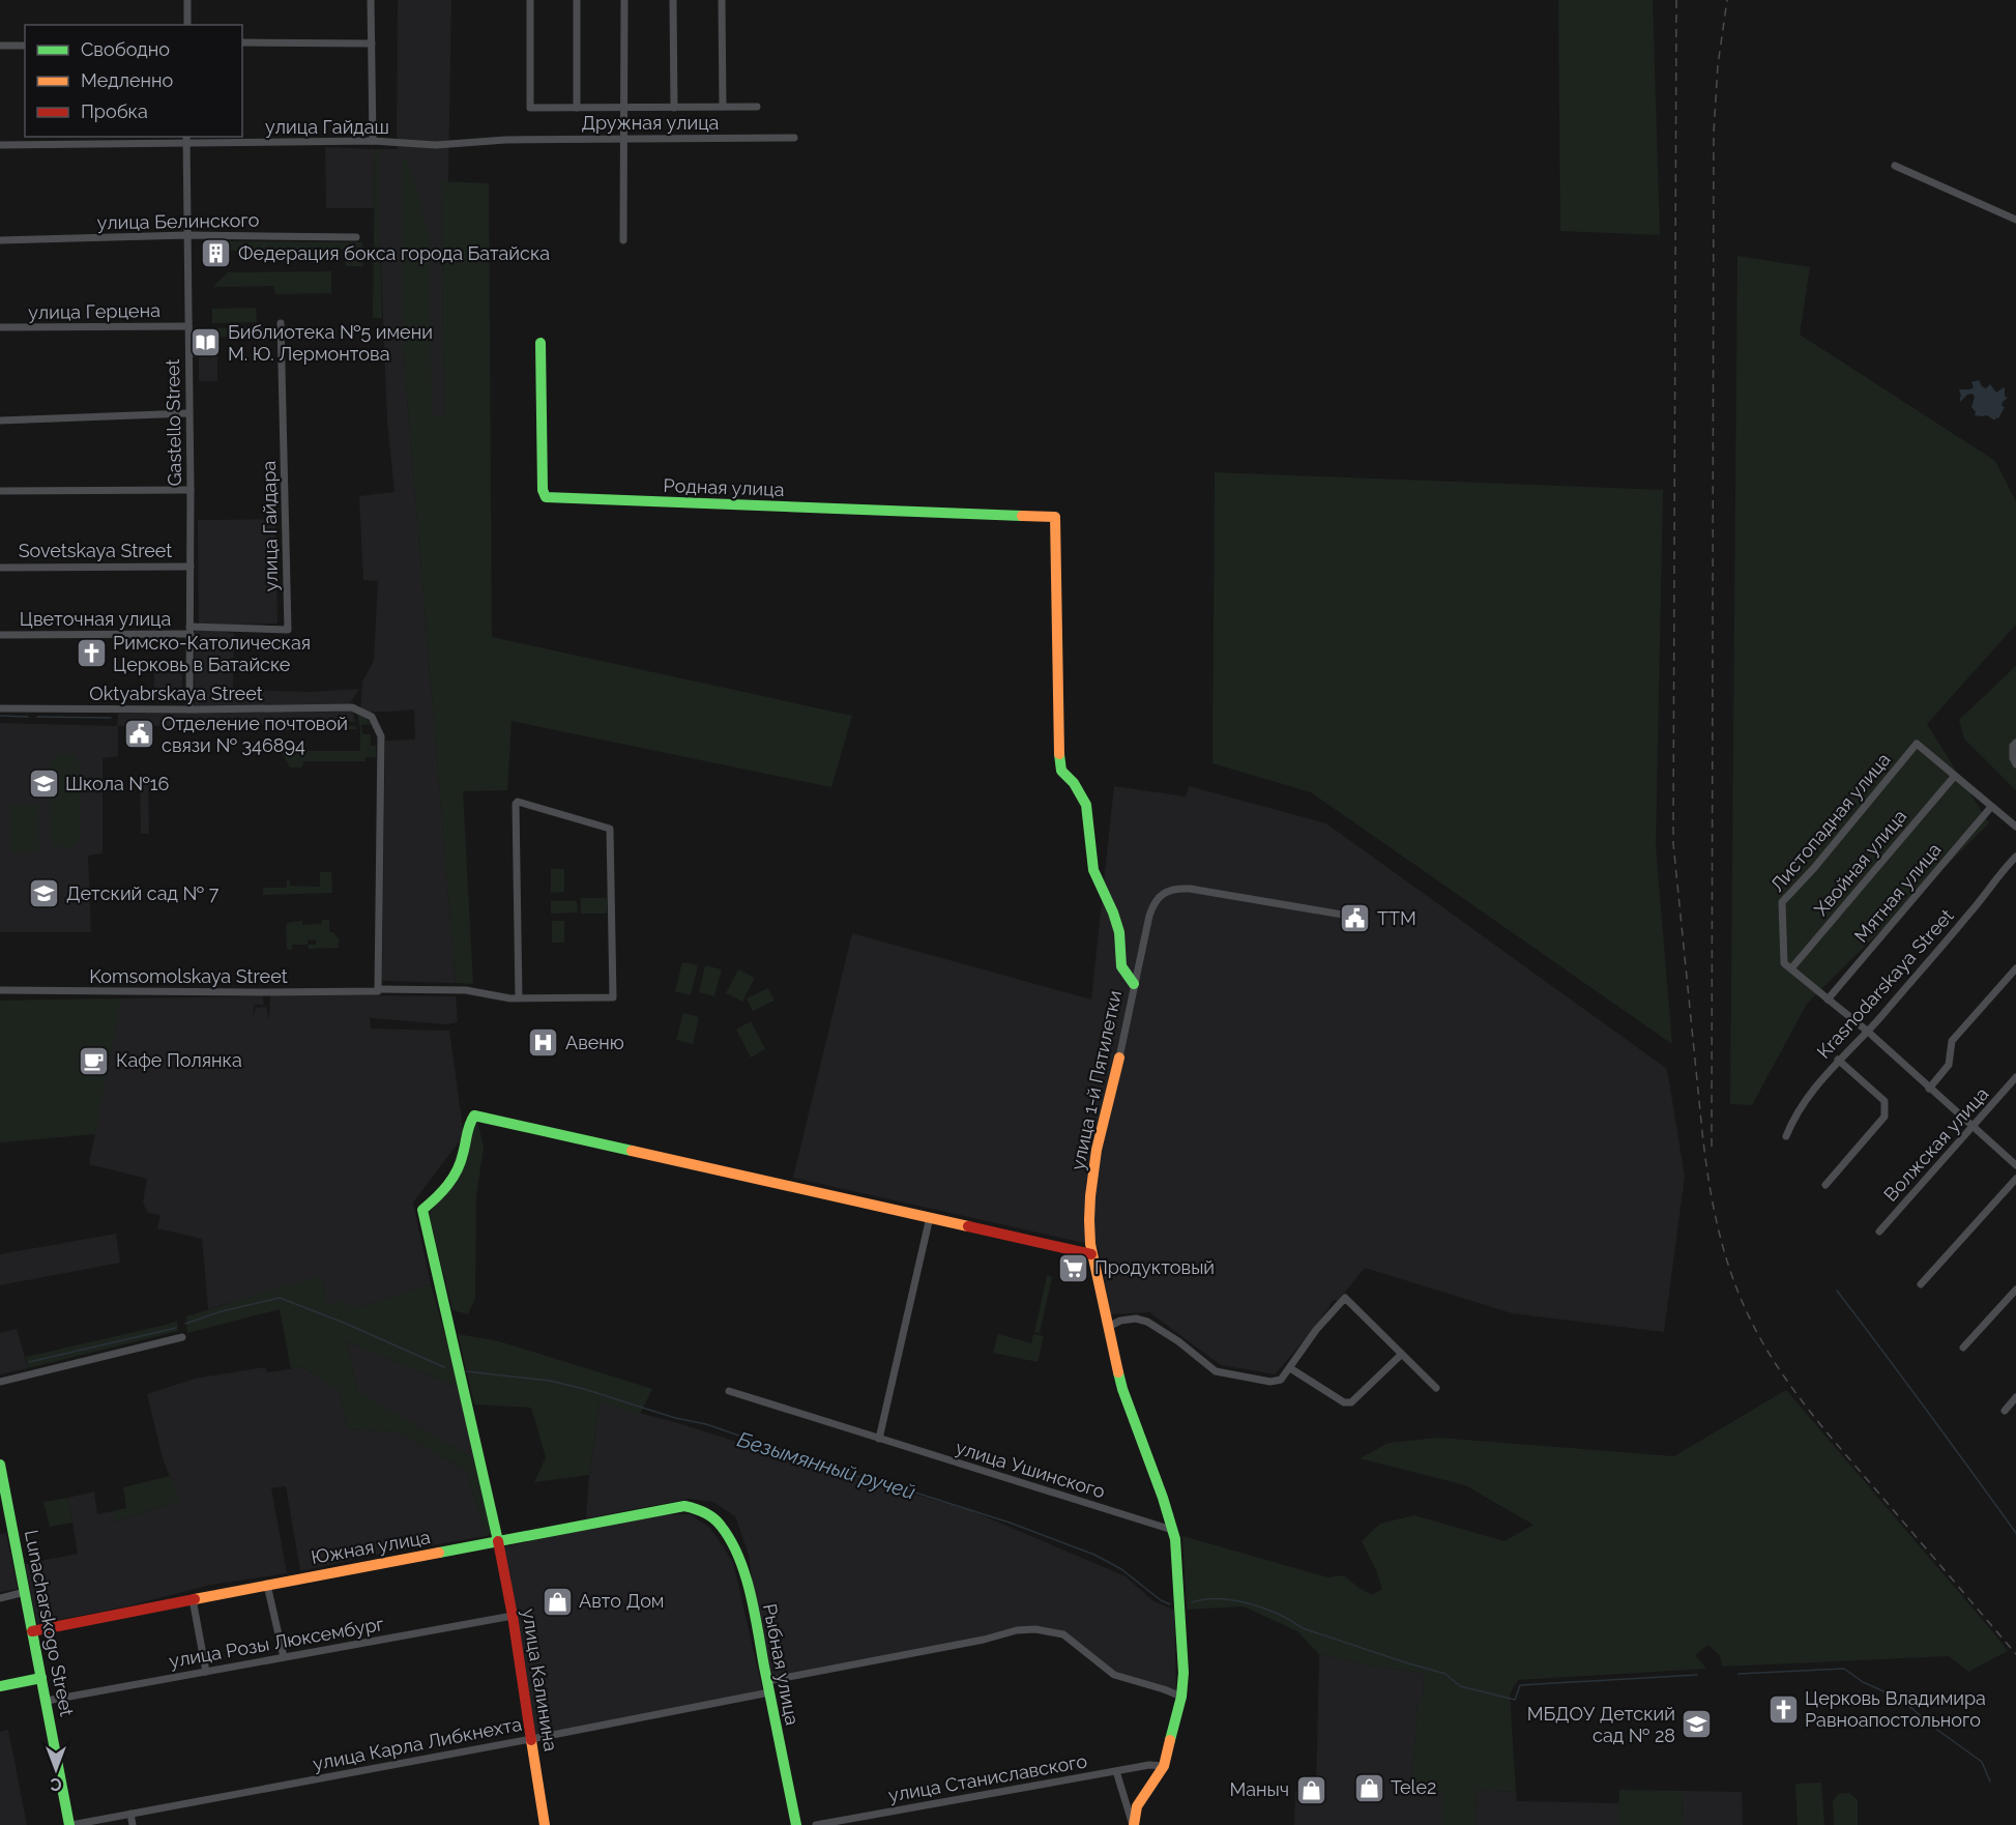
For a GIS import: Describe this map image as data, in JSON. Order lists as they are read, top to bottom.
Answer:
{
  "streets": {
    "street": [
      "Дружная улица",
      "улица Гайдаш",
      "улица Белинского",
      "улица Герцена",
      "Gastello Street",
      "Родная улица",
      "улица Гайдара",
      "Sovetskaya Street",
      "Цветочная улица",
      "Oktyabrskaya Street",
      "Листопадная улица",
      "Хвойная улица",
      "Мятная улица",
      "Komsomolskaya Street",
      "Krasnodarskaya Street",
      "улица 1-й Пятилетки",
      "Волжская улица",
      "улица Ушинского",
      "Южная улица",
      "Lunacharskogo Street",
      "улица Розы Люксембург",
      "Рыбная улица",
      "улица Калинина",
      "улица Карла Либкнехта",
      "улица Станиславского"
    ]
  },
  "crossings": [
    ["Дружная улица", "улица Гайдаш"],
    ["улица Гайдаш", "Gastello Street"],
    ["улица Белинского", "Gastello Street"],
    ["улица Герцена", "Gastello Street"],
    ["Gastello Street", "улица Гайдара"],
    ["Gastello Street", "Sovetskaya Street"],
    ["Gastello Street", "Цветочная улица"],
    ["Gastello Street", "Oktyabrskaya Street"],
    ["Родная улица", "улица 1-й Пятилетки"],
    ["улица Гайдара", "Цветочная улица"],
    ["Oktyabrskaya Street", "Komsomolskaya Street"],
    ["Листопадная улица", "Хвойная улица"],
    ["улица 1-й Пятилетки", "улица Ушинского"],
    ["улица 1-й Пятилетки", "улица Карла Либкнехта"],
    ["улица 1-й Пятилетки", "улица Станиславского"],
    ["Южная улица", "Lunacharskogo Street"],
    ["Южная улица", "Рыбная улица"],
    ["Южная улица", "улица Калинина"],
    ["Lunacharskogo Street", "улица Розы Люксембург"],
    ["Lunacharskogo Street", "улица Карла Либкнехта"],
    ["улица Розы Люксембург", "улица Калинина"],
    ["Рыбная улица", "улица Карла Либкнехта"],
    ["улица Калинина", "улица Карла Либкнехта"]
  ],
  "water": ["Безымянный ручей"],
  "places": {
    "building": ["Федерация бокса города Батайска"],
    "library": ["Библиотека №5 имени М. Ю. Лермонтова"],
    "church": ["Римско-Католическая Церковь в Батайске", "Церковь Владимира Равноапостольного"],
    "public building": ["Отделение почтовой связи № 346894", "ТТМ"],
    "school or university": ["Школа №16", "Детский сад № 7", "МБДОУ Детский сад № 28"],
    "hospital": ["Авеню"],
    "cafe": ["Кафе Полянка"],
    "supermarket": ["Продуктовый"],
    "shop": ["Авто Дом", "Tele2", "Маныч"]
  },
  "legend": ["Свободно", "Медленно", "Пробка"],
  "north": "bottom"
}
